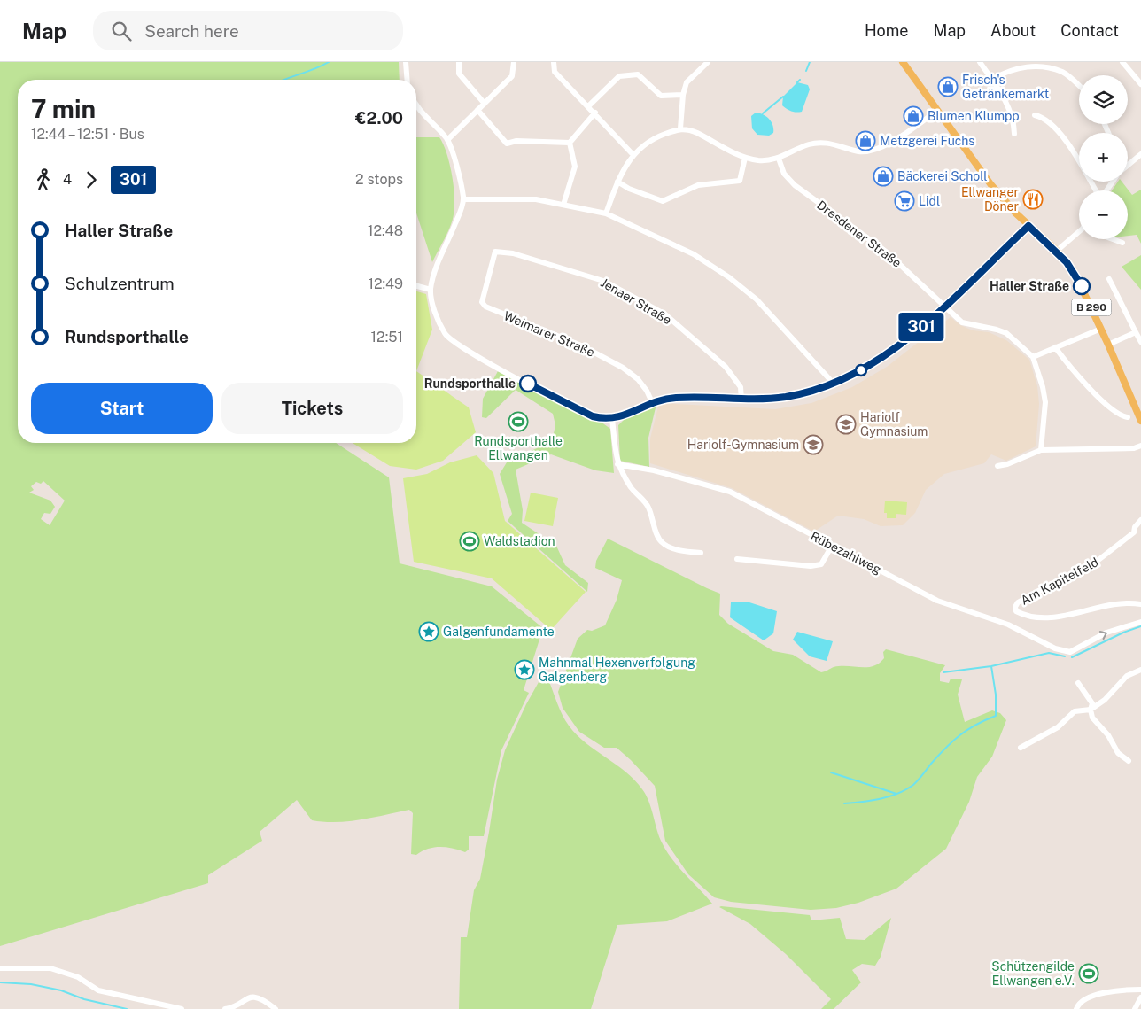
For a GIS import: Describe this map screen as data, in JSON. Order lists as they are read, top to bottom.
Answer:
{
  "streets": {
    "main road": ["B 290"],
    "street": [
      "Dresdener Straße",
      "Jenaer Straße",
      "Weimarer Straße",
      "Rübezahlweg",
      "Am Kapitelfeld"
    ]
  },
  "crossings": [
    ["Jenaer Straße", "Weimarer Straße"]
  ],
  "one_way": ["Rübezahlweg"],
  "places": {
    "shop": [
      "Frisch's Getränkemarkt",
      "Blumen Klumpp",
      "Metzgerei Fuchs",
      "Bäckerei Scholl"
    ],
    "restaurant": ["Ellwanger Döner"],
    "supermarket": ["Lidl"],
    "other": ["Haller Straße", "Rundsporthalle"],
    "sports": ["Rundsporthalle Ellwangen", "Waldstadion", "Schützengilde Ellwangen e.V."],
    "school or university": ["Hariolf Gymnasium", "Hariolf-Gymnasium"],
    "place": ["Galgenfundamente", "Mahnmal Hexenverfolgung Galgenberg"]
  },
  "lines": ["bus line 301"],
  "page": {
    "header": "Map",
    "search": "Search here",
    "nav": [
      "Home",
      "Map",
      "About",
      "Contact"
    ],
    "on_map": "301",
    "map_buttons": ["+", "−"],
    "heading": ["7 min", "12:44 – 12:51 · Bus", "€2.00"],
    "legs": ["4", "301", "2 stops"],
    "list": [
      {
        "name": "Haller Straße",
        "value": "12:48"
      },
      {
        "name": "Schulzentrum",
        "value": "12:49"
      },
      {
        "name": "Rundsporthalle",
        "value": "12:51"
      }
    ],
    "buttons": ["Start", "Tickets"]
  }
}
